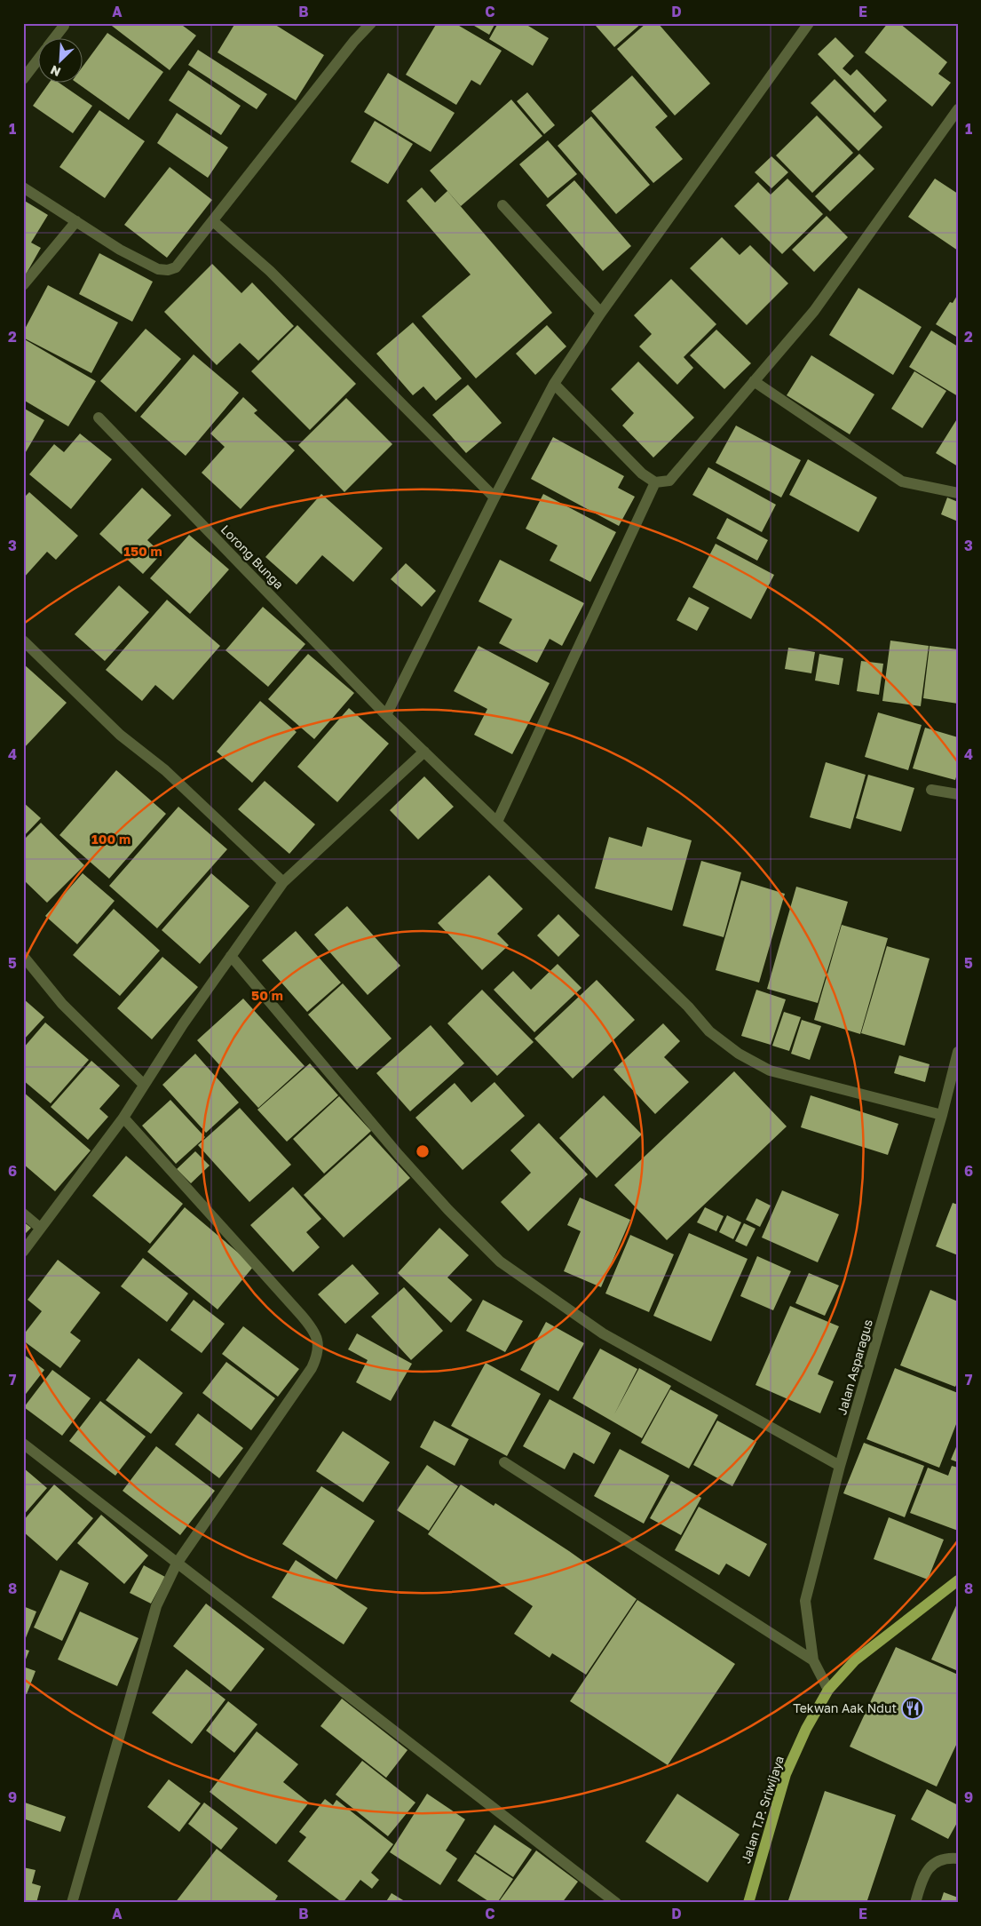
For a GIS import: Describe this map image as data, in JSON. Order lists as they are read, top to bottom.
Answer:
{
  "streets": {
    "main road": ["Jalan T.P. Sriwijaya"],
    "street": ["Lorong Bunga", "Jalan Asparagus"]
  },
  "crossings": [
    ["Lorong Bunga", "Jalan Asparagus"],
    ["Jalan Asparagus", "Jalan T.P. Sriwijaya"]
  ],
  "places": {
    "restaurant": ["Tekwan Aak Ndut"]
  },
  "north": "bottom left",
  "grid": {
    "columns": [
      "A",
      "B",
      "C",
      "D",
      "E"
    ],
    "rows": [
      "1",
      "2",
      "3",
      "4",
      "5",
      "6",
      "7",
      "8",
      "9"
    ]
  },
  "rings": ["150 m", "100 m", "50 m"]
}
